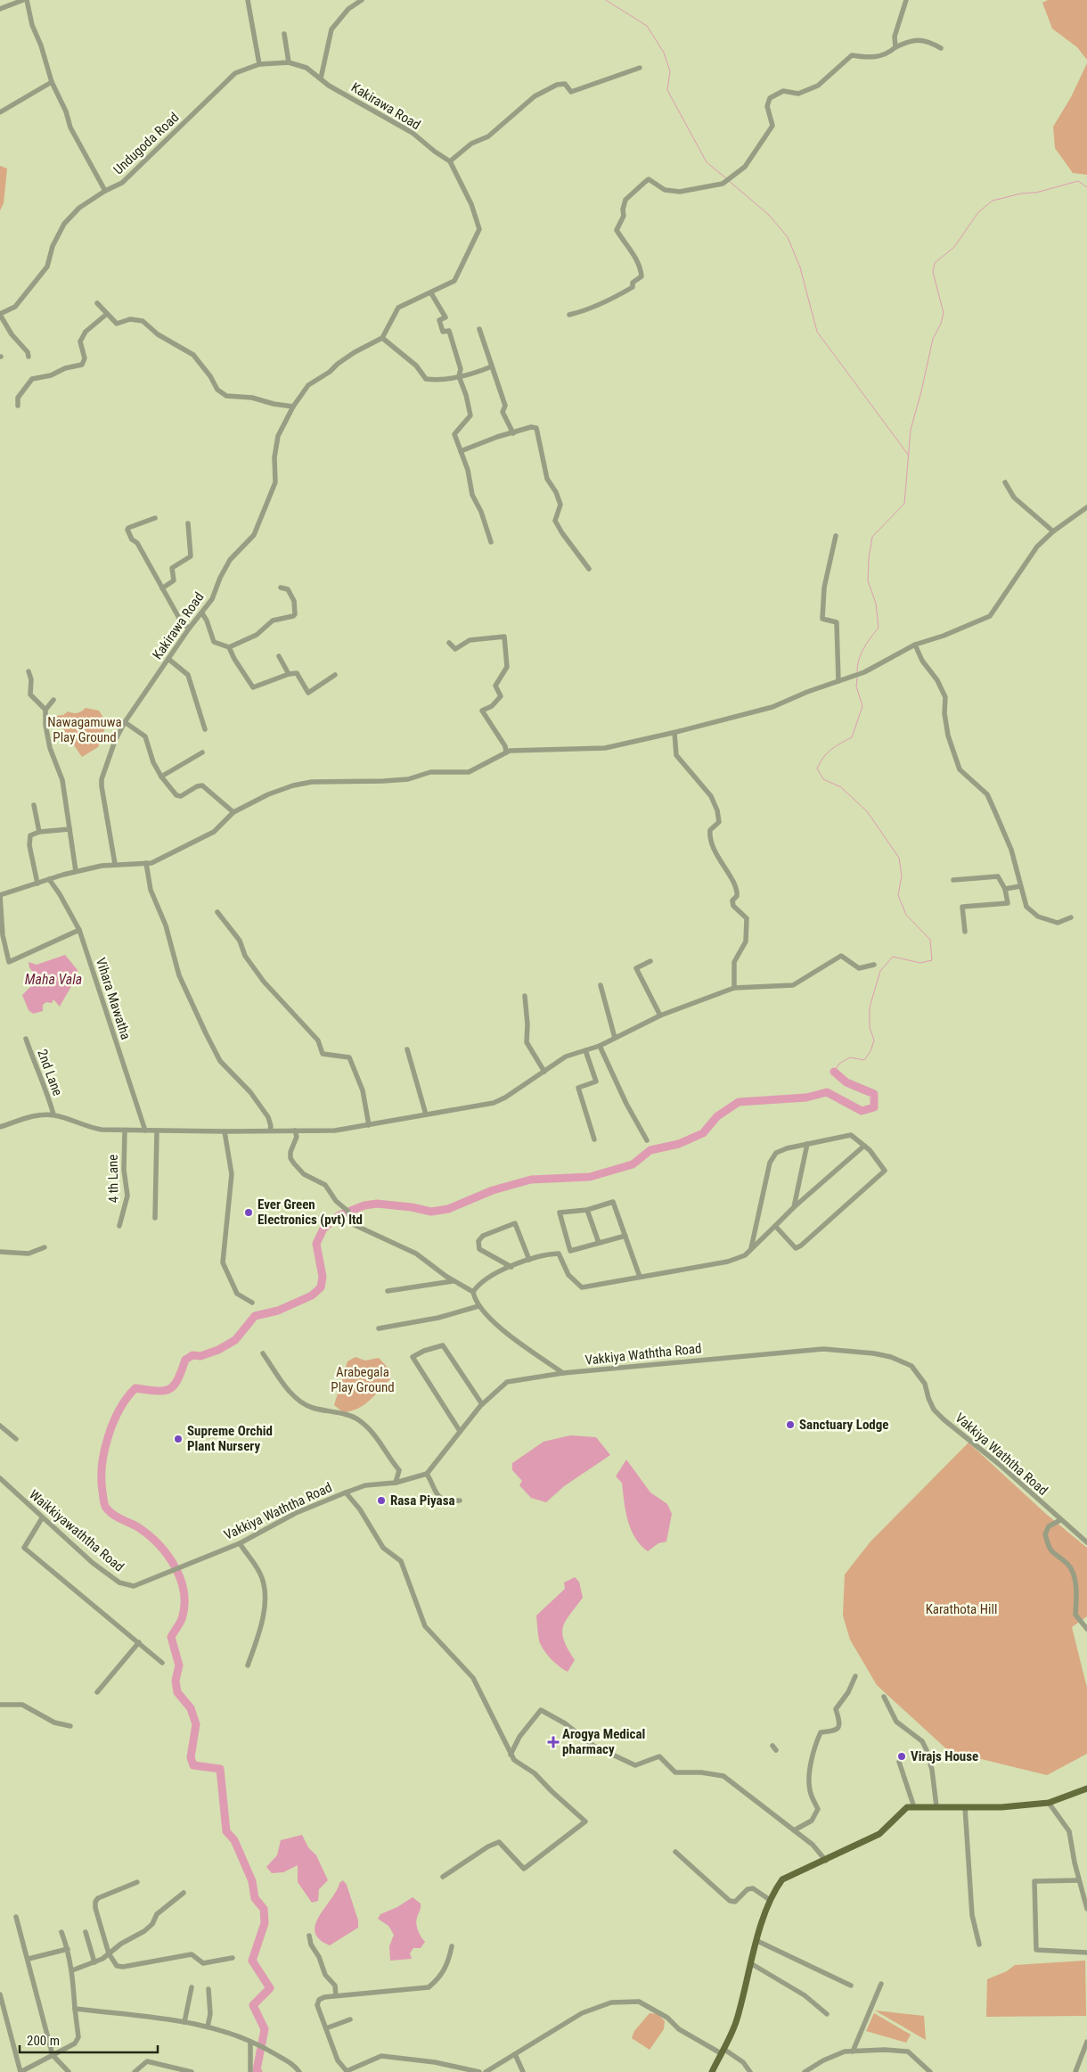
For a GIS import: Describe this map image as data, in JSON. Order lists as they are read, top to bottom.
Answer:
{
  "streets": {
    "street": [
      "Kakirawa Road",
      "Undugoda Road",
      "Vihara Mawatha",
      "2nd Lane",
      "4 th Lane",
      "Vakkiya Waththa Road",
      "Waikkiyawaththa Road"
    ]
  },
  "crossings": [
    ["Kakirawa Road", "Undugoda Road"],
    ["Vakkiya Waththa Road", "Waikkiyawaththa Road"]
  ],
  "water": ["Maha Vala"],
  "parks": ["Nawagamuwa Play Ground", "Arabegala Play Ground", "Karathota Hill"],
  "places": {
    "other": [
      "Ever Green Electronics (pvt) ltd",
      "Sanctuary Lodge",
      "Supreme Orchid Plant Nursery",
      "Rasa Piyasa",
      "Virajs House"
    ],
    "health": ["Arogya Medical pharmacy"]
  },
  "scale_bar": "200 m"
}
